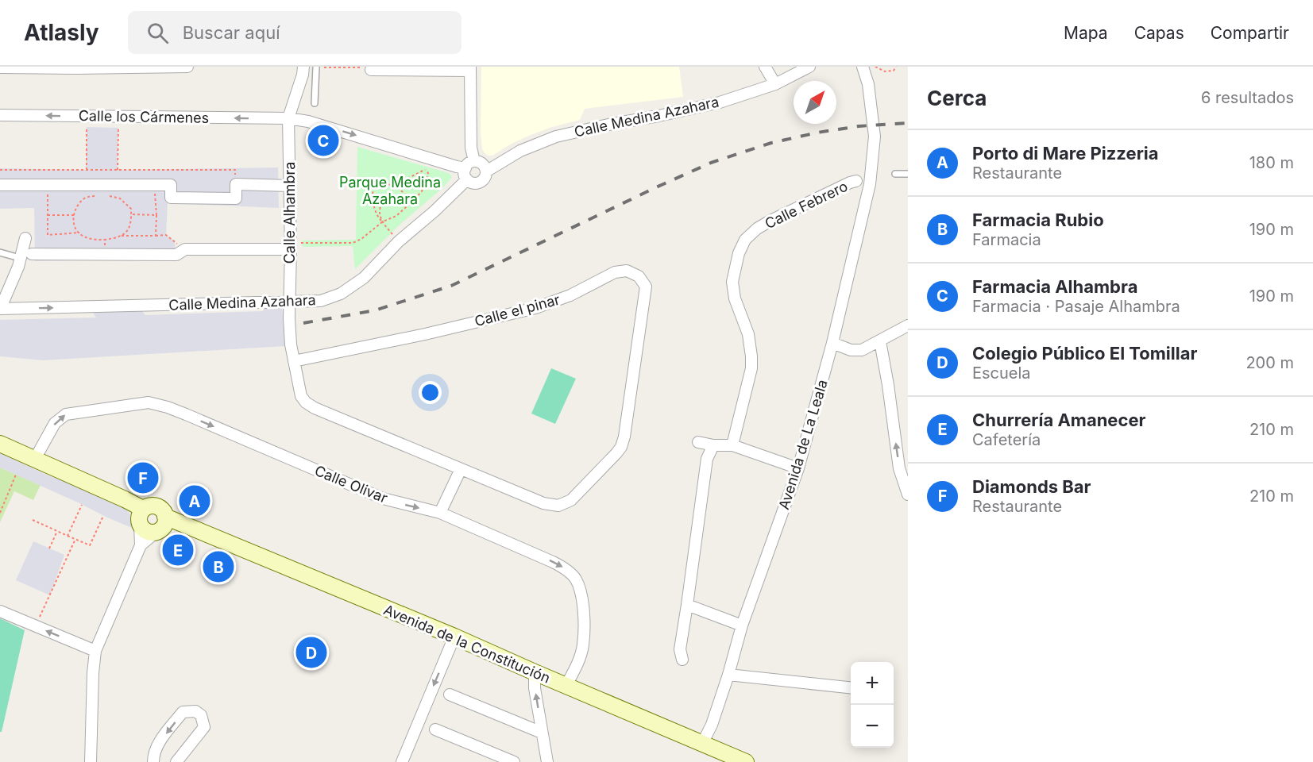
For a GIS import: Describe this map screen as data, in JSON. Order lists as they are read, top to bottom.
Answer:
{
  "streets": {
    "main road": ["Avenida de la Constitución"],
    "street": [
      "Calle los Cármenes",
      "Calle Medina Azahara",
      "Calle Febrero",
      "Calle Alhambra",
      "Calle el pinar",
      "Avenida de La Leala",
      "Calle Olivar"
    ]
  },
  "crossings": [
    ["Calle los Cármenes", "Calle Medina Azahara"],
    ["Calle los Cármenes", "Calle Alhambra"],
    ["Calle Medina Azahara", "Calle Alhambra"],
    ["Calle Alhambra", "Calle el pinar"],
    ["Avenida de La Leala", "Avenida de la Constitución"],
    ["Calle Olivar", "Avenida de la Constitución"]
  ],
  "one_way": ["Calle Olivar"],
  "parks": ["Parque Medina Azahara"],
  "north": "top right",
  "page": {
    "header": "Atlasly",
    "search": "Buscar aquí",
    "nav": ["Mapa", "Capas", "Compartir"],
    "heading": ["Cerca", "6 resultados"],
    "pins": [
      "C",
      "F",
      "A",
      "E",
      "B",
      "D"
    ],
    "list": [
      {
        "mark": "A",
        "name": "Porto di Mare Pizzeria",
        "note": "Restaurante",
        "value": "180 m"
      },
      {
        "mark": "B",
        "name": "Farmacia Rubio",
        "note": "Farmacia",
        "value": "190 m"
      },
      {
        "mark": "C",
        "name": "Farmacia Alhambra",
        "note": "Farmacia · Pasaje Alhambra",
        "value": "190 m"
      },
      {
        "mark": "D",
        "name": "Colegio Público El Tomillar",
        "note": "Escuela",
        "value": "200 m"
      },
      {
        "mark": "E",
        "name": "Churrería Amanecer",
        "note": "Cafetería",
        "value": "210 m"
      },
      {
        "mark": "F",
        "name": "Diamonds Bar",
        "note": "Restaurante",
        "value": "210 m"
      }
    ],
    "map_buttons": ["+", "−"]
  }
}
